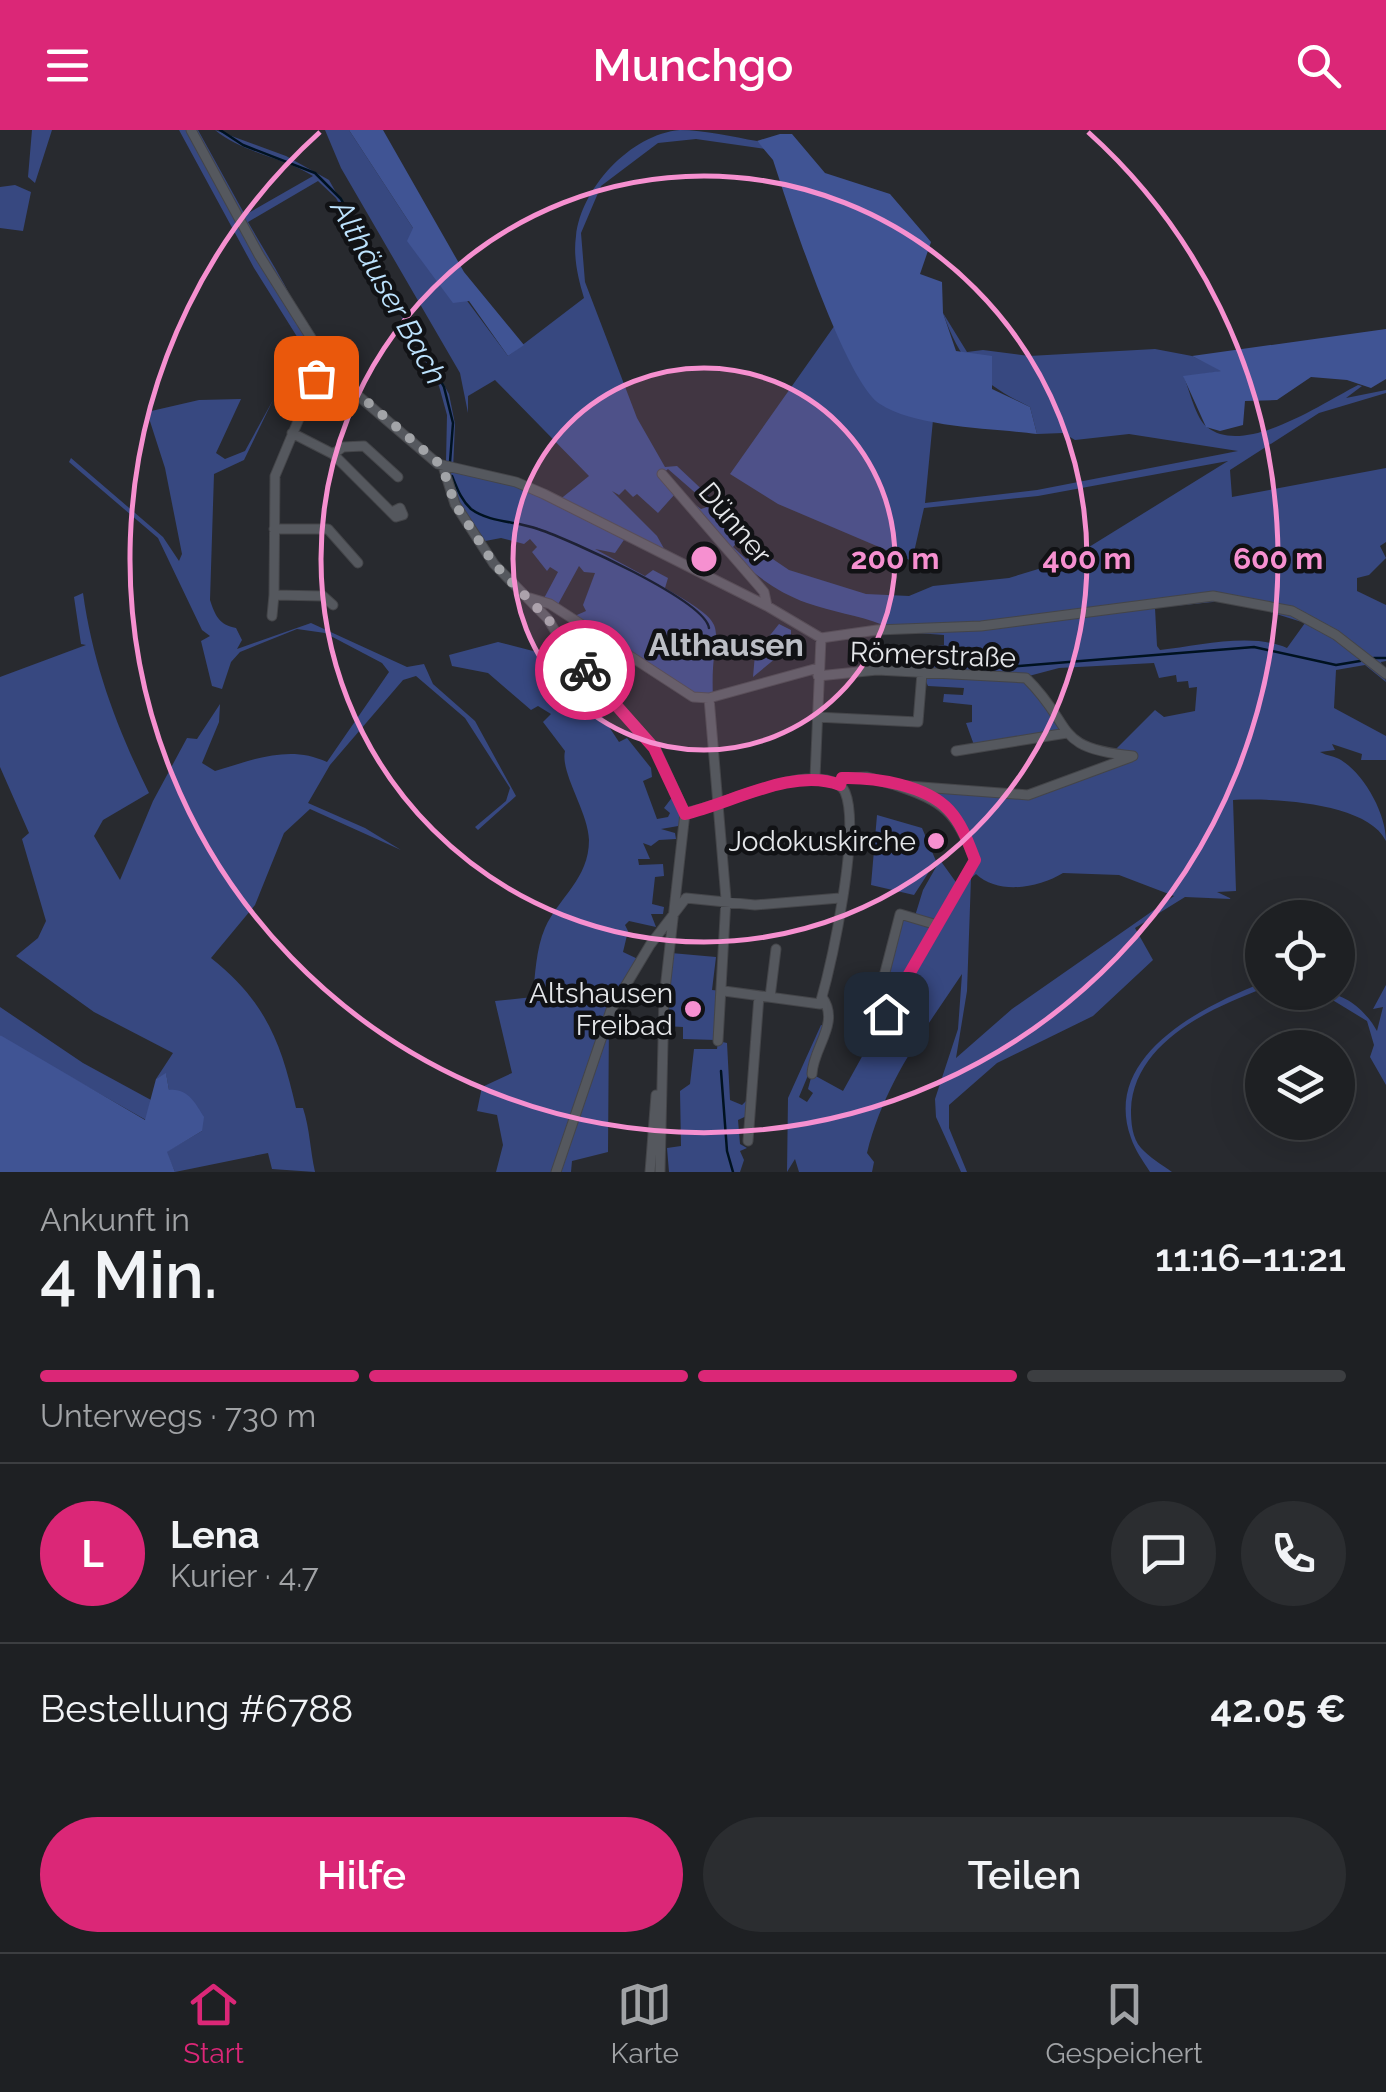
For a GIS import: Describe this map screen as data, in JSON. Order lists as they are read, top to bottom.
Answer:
{
  "streets": {
    "street": ["Dünner", "Römerstraße"]
  },
  "districts": ["Althausen"],
  "water": ["Althäuser Bach"],
  "places": ["Jodokuskirche", "Altshausen Freibad"],
  "page": {
    "header": "Munchgo",
    "heading": ["4 Min.", "Ankunft in", "11:16–11:21"],
    "panel": [
      "Lena",
      "Kurier · 4.7",
      "Bestellung #6788",
      "42.05 €"
    ],
    "bar": "Unterwegs · 730 m",
    "round": "L",
    "buttons": ["Hilfe", "Teilen"],
    "tabs": ["Start", "Karte", "Gespeichert"]
  },
  "rings": ["200 m", "400 m", "600 m"]
}
